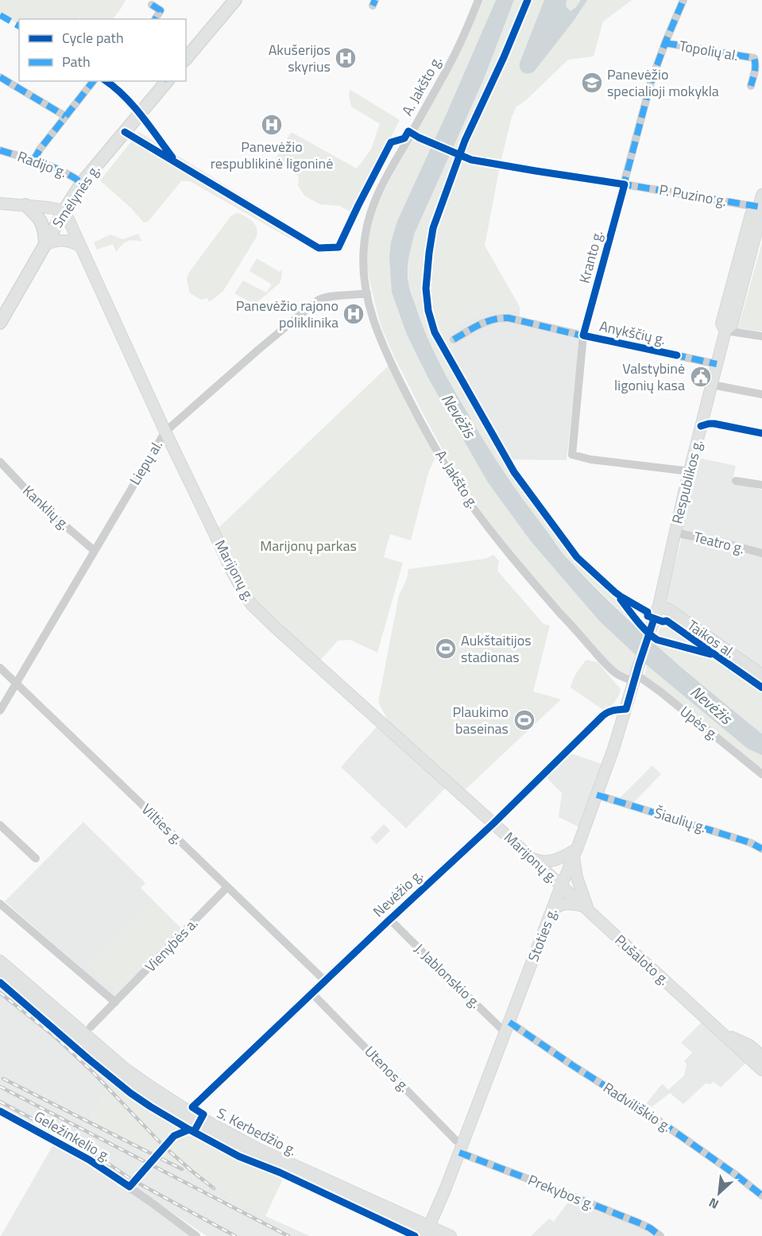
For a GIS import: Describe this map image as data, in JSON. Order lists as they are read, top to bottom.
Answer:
{
  "streets": {
    "highway": ["Smėlynės g."],
    "main road": [
      "Respublikos g.",
      "Marijonų g.",
      "Taikos al.",
      "Stoties g.",
      "Pušaloto g.",
      "S. Kerbedžio g."
    ],
    "street": [
      "Topolių al.",
      "A. Jakšto g.",
      "Radijo g.",
      "P. Puzino g.",
      "Kranto g.",
      "Anykščių g.",
      "Liepų al.",
      "Kanklių g.",
      "Teatro g.",
      "Upės g.",
      "Šiaulių g.",
      "Vilties g.",
      "Nevėžio g.",
      "Vienybės a.",
      "J. Jablonskio g.",
      "Utenos g.",
      "Radviliškio g.",
      "Geležinkelio g.",
      "Prekybos g."
    ]
  },
  "crossings": [
    ["Topolių al.", "Kranto g."],
    ["A. Jakšto g.", "Liepų al."],
    ["A. Jakšto g.", "Upės g."],
    ["A. Jakšto g.", "Stoties g."],
    ["Radijo g.", "Smėlynės g."],
    ["P. Puzino g.", "Kranto g."],
    ["P. Puzino g.", "Respublikos g."],
    ["Smėlynės g.", "Marijonų g."],
    ["Kranto g.", "Anykščių g."],
    ["Kranto g.", "Respublikos g."],
    ["Anykščių g.", "Respublikos g."],
    ["Liepų al.", "Kanklių g."],
    ["Liepų al.", "Marijonų g."],
    ["Liepų al.", "Vilties g."],
    ["Respublikos g.", "Teatro g."],
    ["Respublikos g.", "Taikos al."],
    ["Respublikos g.", "Stoties g."],
    ["Marijonų g.", "Nevėžio g."],
    ["Marijonų g.", "Stoties g."],
    ["Marijonų g.", "Pušaloto g."],
    ["Taikos al.", "Stoties g."],
    ["Upės g.", "Stoties g."],
    ["Šiaulių g.", "Stoties g."],
    ["Vilties g.", "Nevėžio g."],
    ["Vilties g.", "Vienybės a."],
    ["Nevėžio g.", "Stoties g."],
    ["Nevėžio g.", "J. Jablonskio g."],
    ["Nevėžio g.", "Utenos g."],
    ["Nevėžio g.", "S. Kerbedžio g."],
    ["Stoties g.", "Pušaloto g."],
    ["Stoties g.", "J. Jablonskio g."],
    ["Stoties g.", "Utenos g."],
    ["Stoties g.", "Radviliškio g."],
    ["Stoties g.", "S. Kerbedžio g."],
    ["Stoties g.", "Prekybos g."],
    ["J. Jablonskio g.", "Radviliškio g."],
    ["Utenos g.", "Prekybos g."]
  ],
  "water": ["Nevėžis"],
  "parks": ["Marijonų parkas"],
  "places": {
    "hospital": ["Akušerijos skyrius", "Panevėžio respublikinė ligoninė", "Panevėžio rajono poliklinika"],
    "school or university": ["Panevėžio specialioji mokykla"],
    "public building": ["Valstybinė ligonių kasa"],
    "sports": ["Aukštaitijos stadionas", "Plaukimo baseinas"]
  },
  "legend": ["Cycle path", "Path"],
  "north": "bottom left"
}
